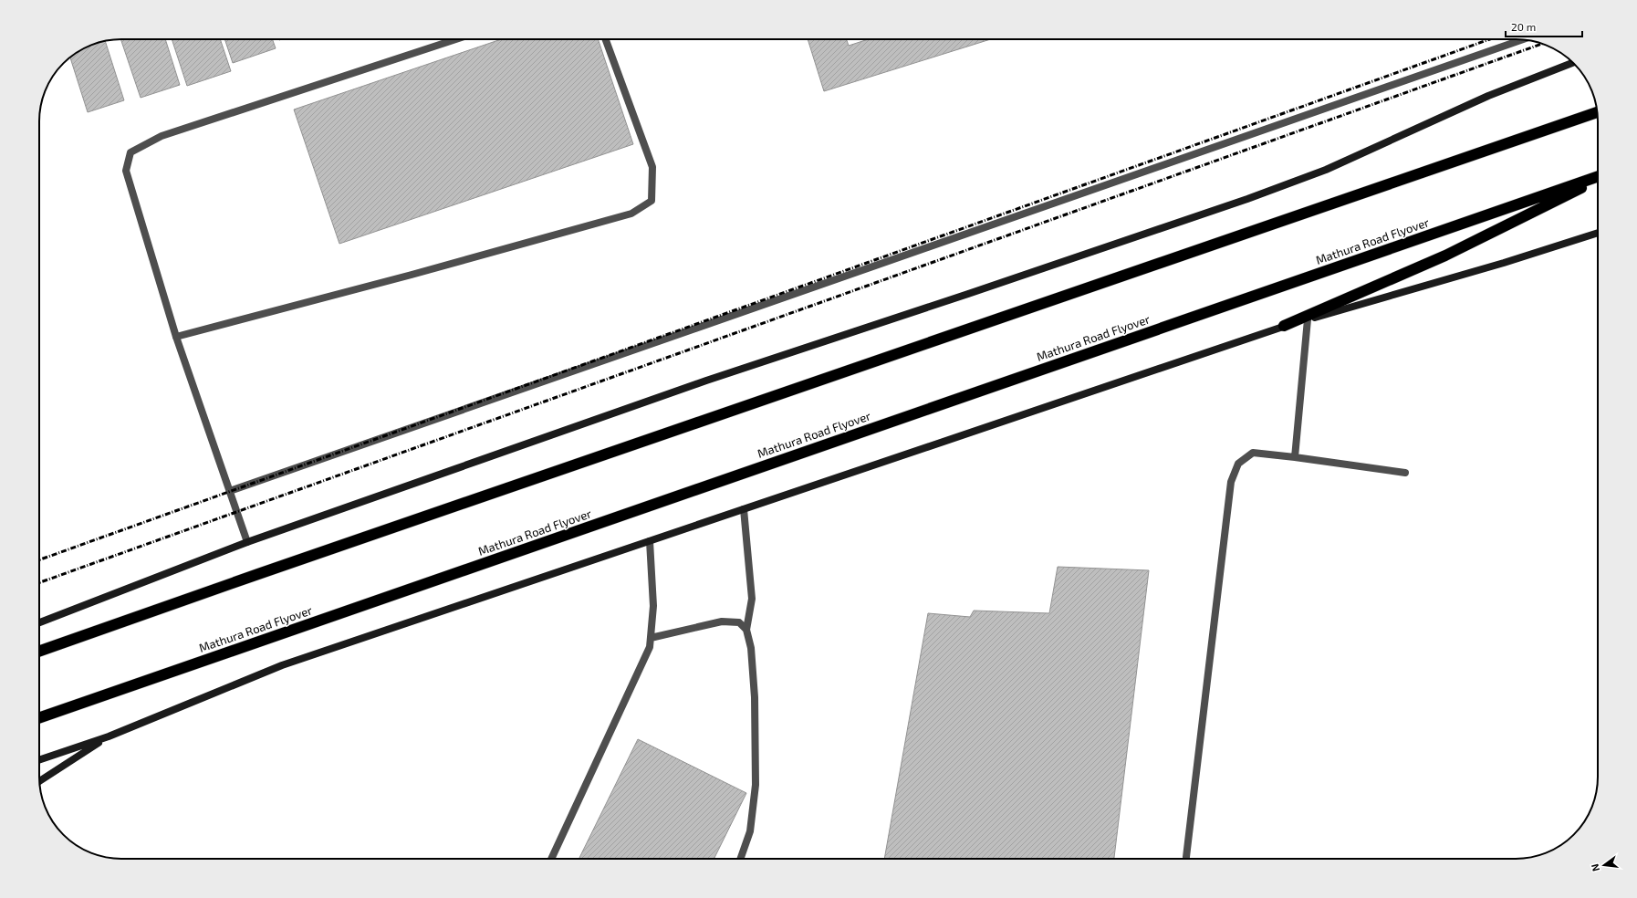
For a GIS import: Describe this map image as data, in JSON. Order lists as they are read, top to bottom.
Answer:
{
  "streets": {
    "highway": ["Mathura Road Flyover"]
  },
  "scale_bar": "20 m",
  "north": "left"
}
